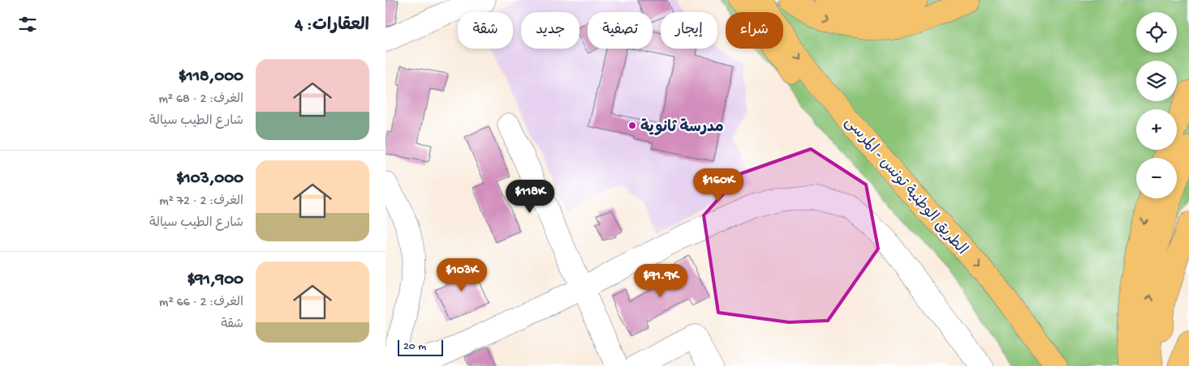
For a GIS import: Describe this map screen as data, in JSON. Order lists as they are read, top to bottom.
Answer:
{
  "streets": {
    "highway": ["الطريق الوطنية تونس - المرسى"]
  },
  "places": ["مدرسة ثانوية"],
  "scale_bar": "20 m",
  "page": {
    "heading": "العقارات: 4",
    "map_buttons": ["+", "−"],
    "chip": [
      "شراء",
      "إيجار",
      "تصفية",
      "جديد",
      "شقة"
    ],
    "list": [
      {
        "name": "$118,000",
        "note": "الغرف: 2 · 68 m² · شارع الطيب سيالة"
      },
      {
        "name": "$103,000",
        "note": "الغرف: 2 · 72 m² · شارع الطيب سيالة"
      },
      {
        "name": "$91,900",
        "note": "الغرف: 2 · 66 m² · شقة"
      }
    ],
    "price": [
      "$160K",
      "$118K",
      "$103K",
      "$91.9K"
    ],
    "scale": "20 m"
  }
}
